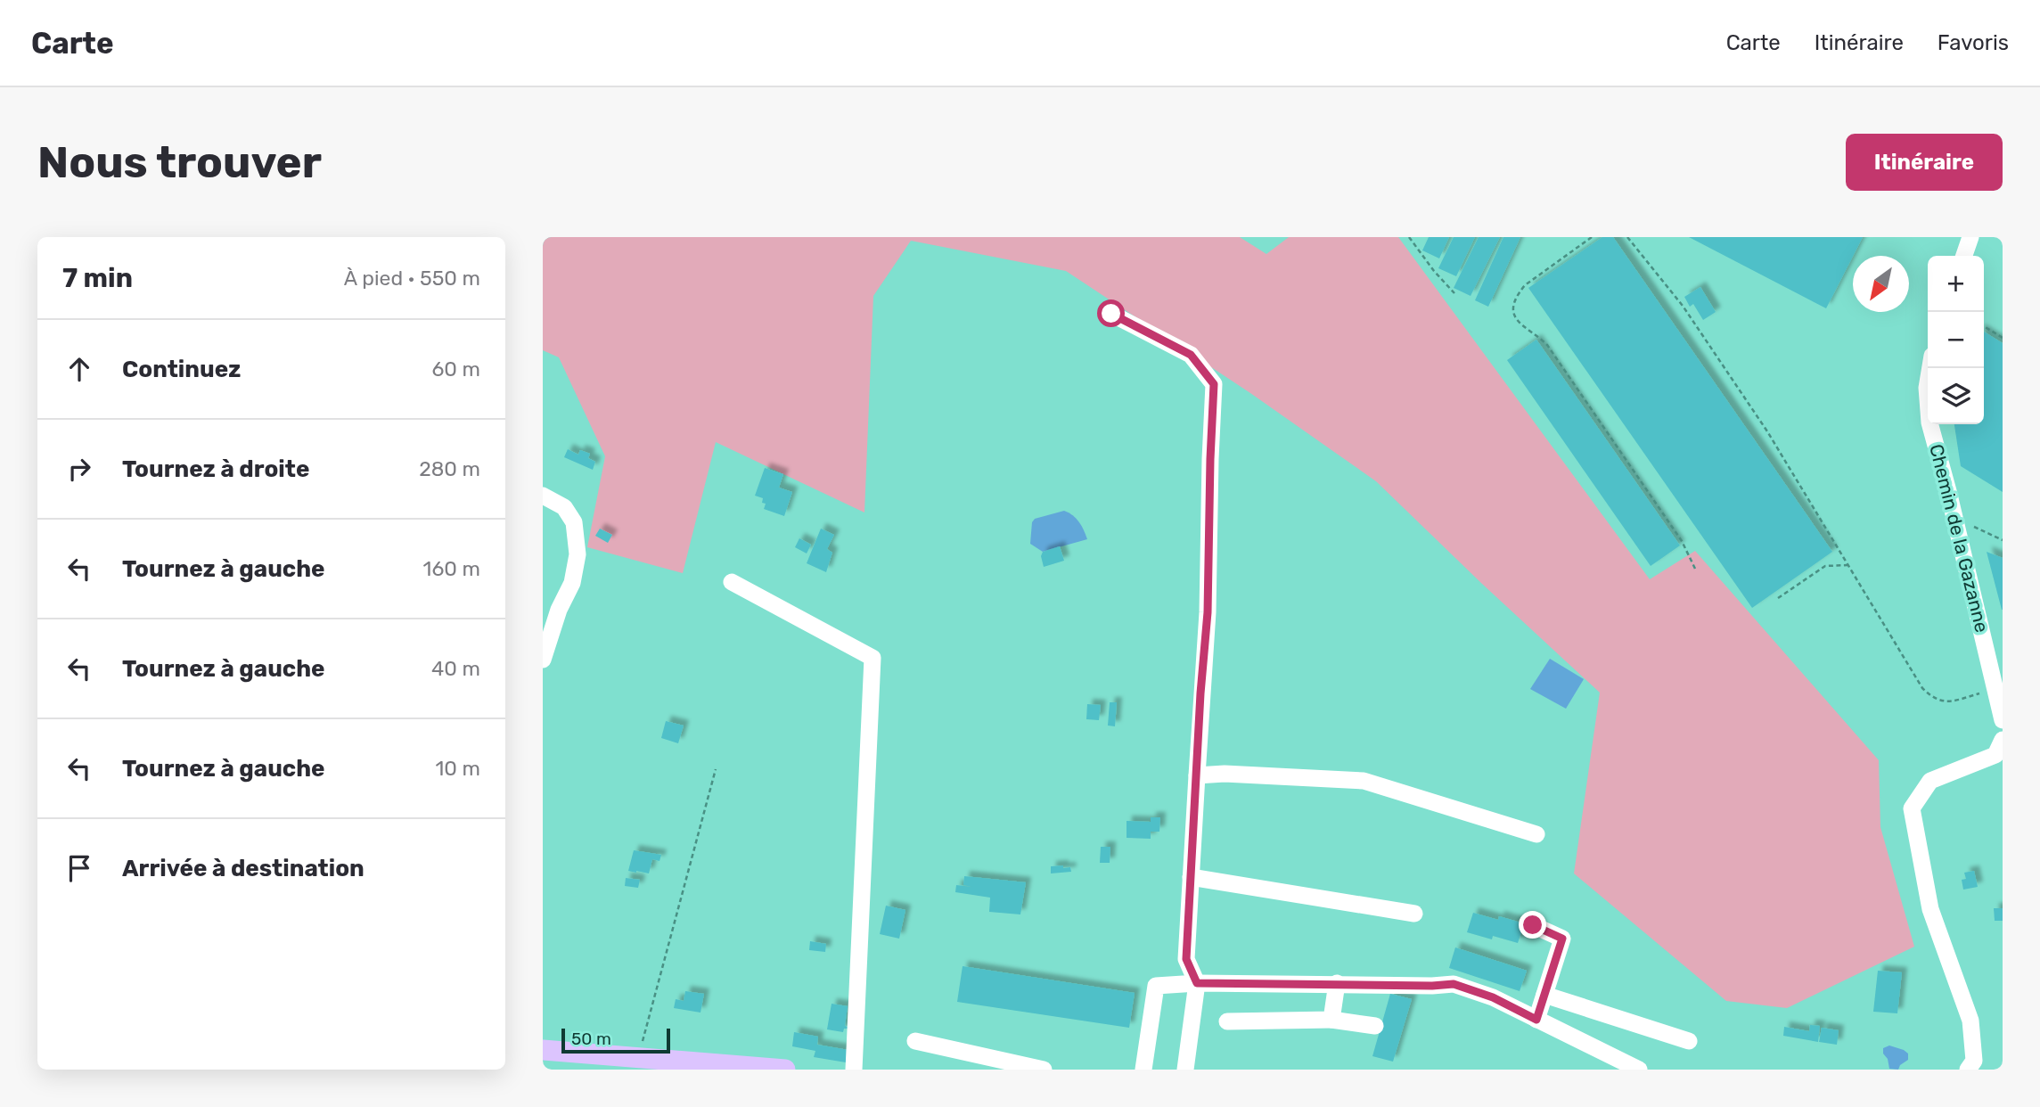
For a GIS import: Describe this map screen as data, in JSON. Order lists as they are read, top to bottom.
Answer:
{
  "streets": {
    "street": ["Chemin de la Gazanne"]
  },
  "scale_bar": "50 m",
  "north": "bottom left",
  "page": {
    "header": "Carte",
    "nav": ["Carte", "Itinéraire", "Favoris"],
    "buttons": "Itinéraire",
    "title": "Nous trouver",
    "heading": ["7 min", "À pied · 550 m"],
    "map_buttons": ["+", "−"],
    "list": [
      ["Continuez", "60 m"],
      ["Tournez à droite", "280 m"],
      ["Tournez à gauche", "160 m"],
      ["Tournez à gauche", "40 m"],
      ["Tournez à gauche", "10 m"],
      "Arrivée à destination"
    ],
    "scale": "50 m"
  }
}
